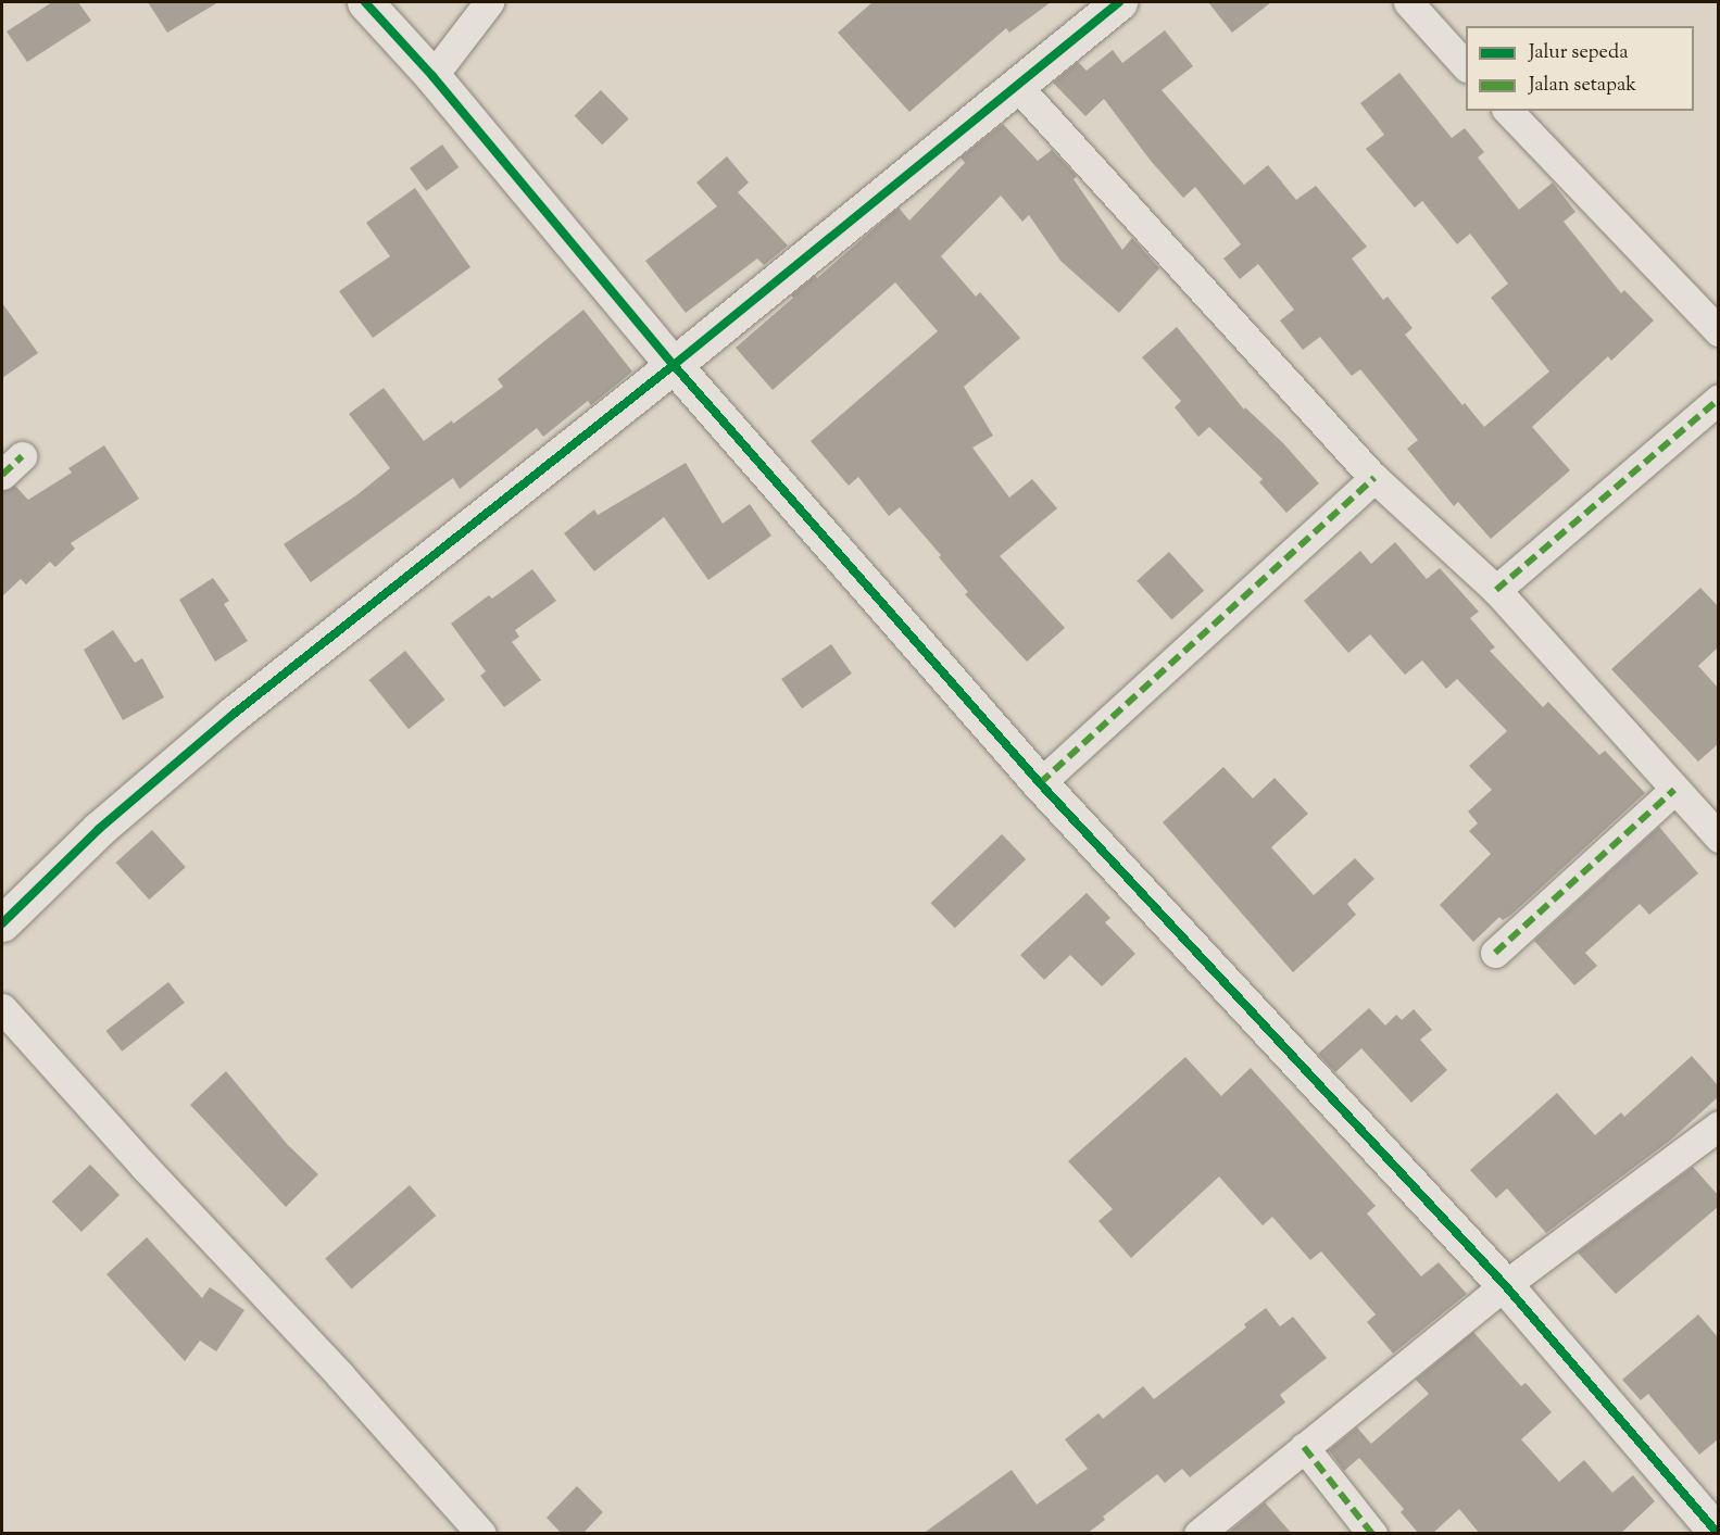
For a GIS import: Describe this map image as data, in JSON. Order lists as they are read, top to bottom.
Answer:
{
  "legend": ["Jalur sepeda", "Jalan setapak"]
}
